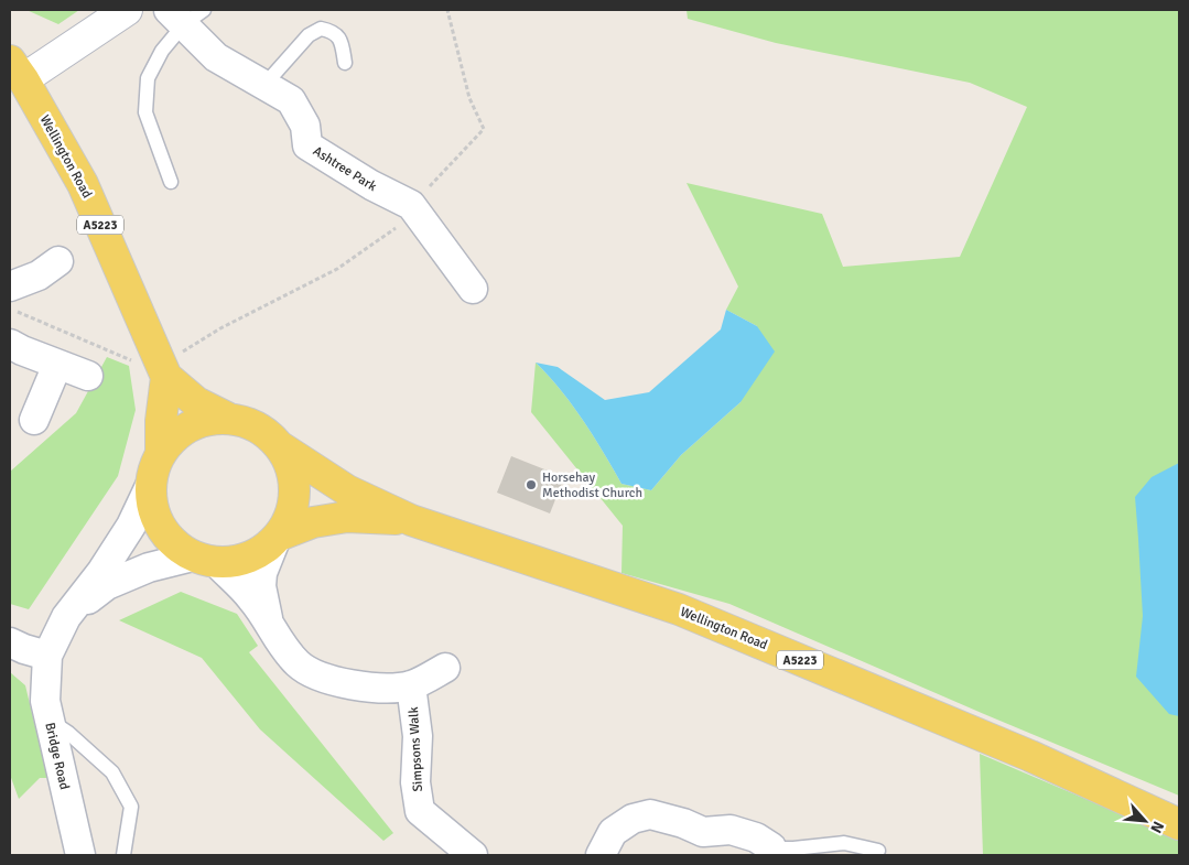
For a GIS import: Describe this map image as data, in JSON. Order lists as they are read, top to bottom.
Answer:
{
  "streets": {
    "main road": ["Wellington Road", "A5223"],
    "street": ["Ashtree Park", "Simpsons Walk", "Bridge Road"]
  },
  "crossings": [
    ["Wellington Road", "Bridge Road"]
  ],
  "places": ["Horsehay Methodist Church"],
  "north": "bottom right"
}
